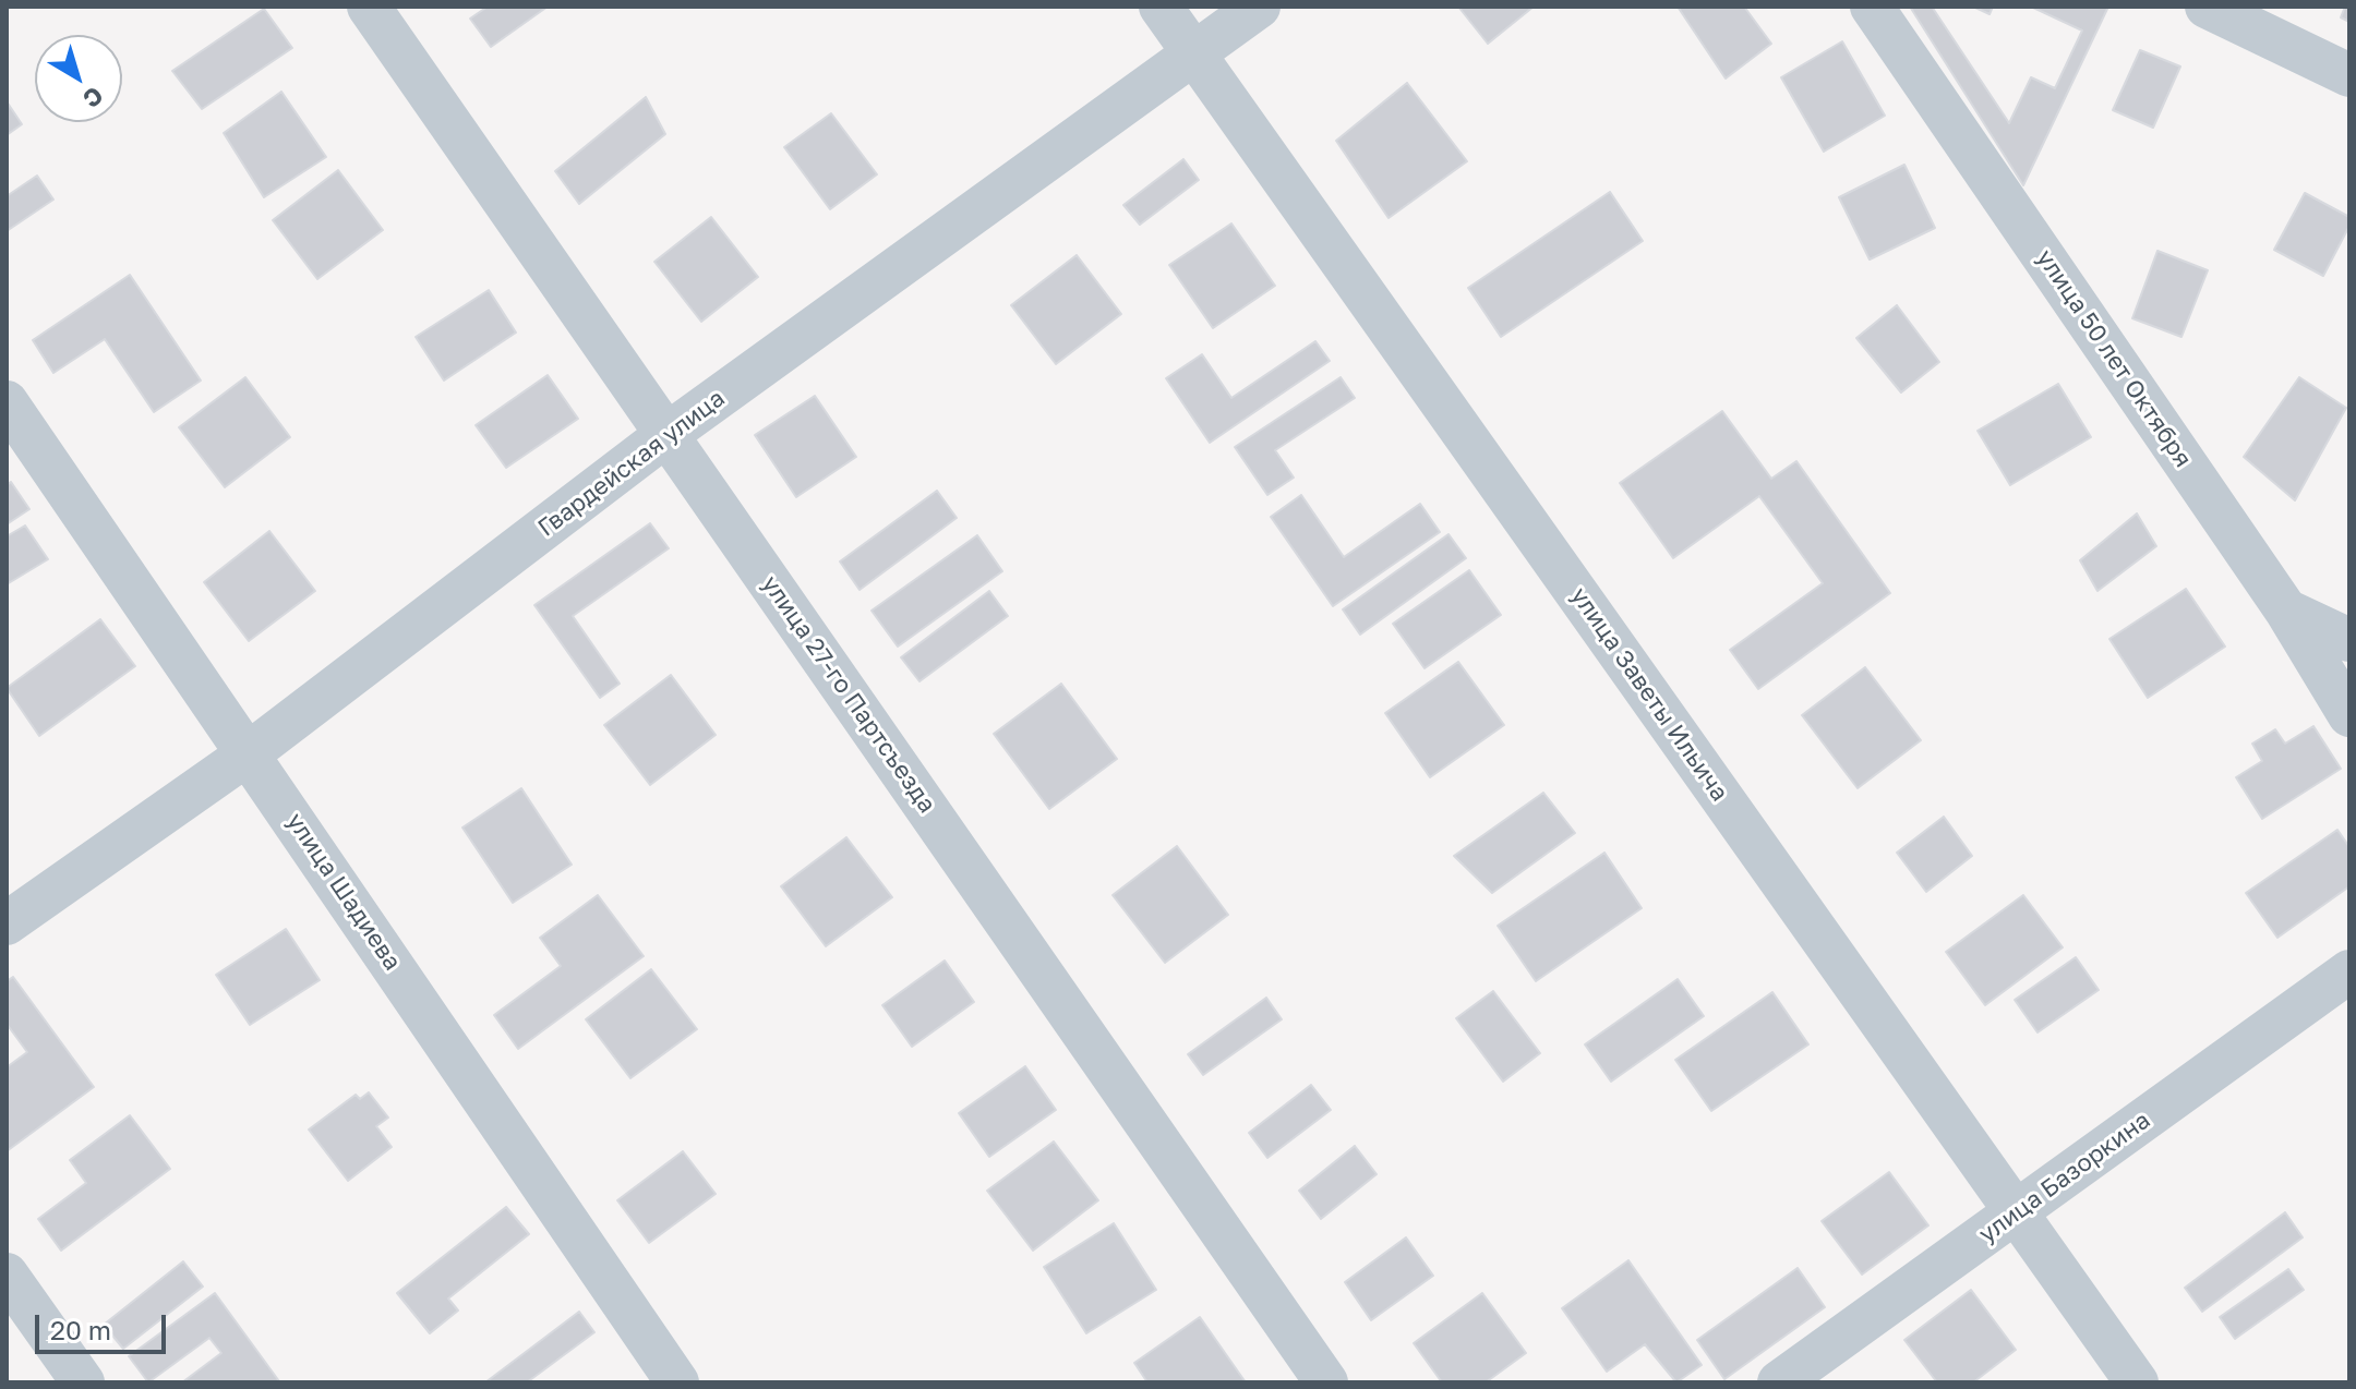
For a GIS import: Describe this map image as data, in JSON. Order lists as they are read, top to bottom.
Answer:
{
  "streets": {
    "street": [
      "улица 50 лет Октября",
      "Гвардейская улица",
      "улица 27-го Партсъезда",
      "улица Заветы Ильича",
      "улица Шадиева",
      "улица Базоркина"
    ]
  },
  "crossings": [
    ["Гвардейская улица", "улица 27-го Партсъезда"],
    ["Гвардейская улица", "улица Заветы Ильича"],
    ["Гвардейская улица", "улица Шадиева"],
    ["улица Заветы Ильича", "улица Базоркина"]
  ],
  "scale_bar": "20 m",
  "north": "bottom right"
}
